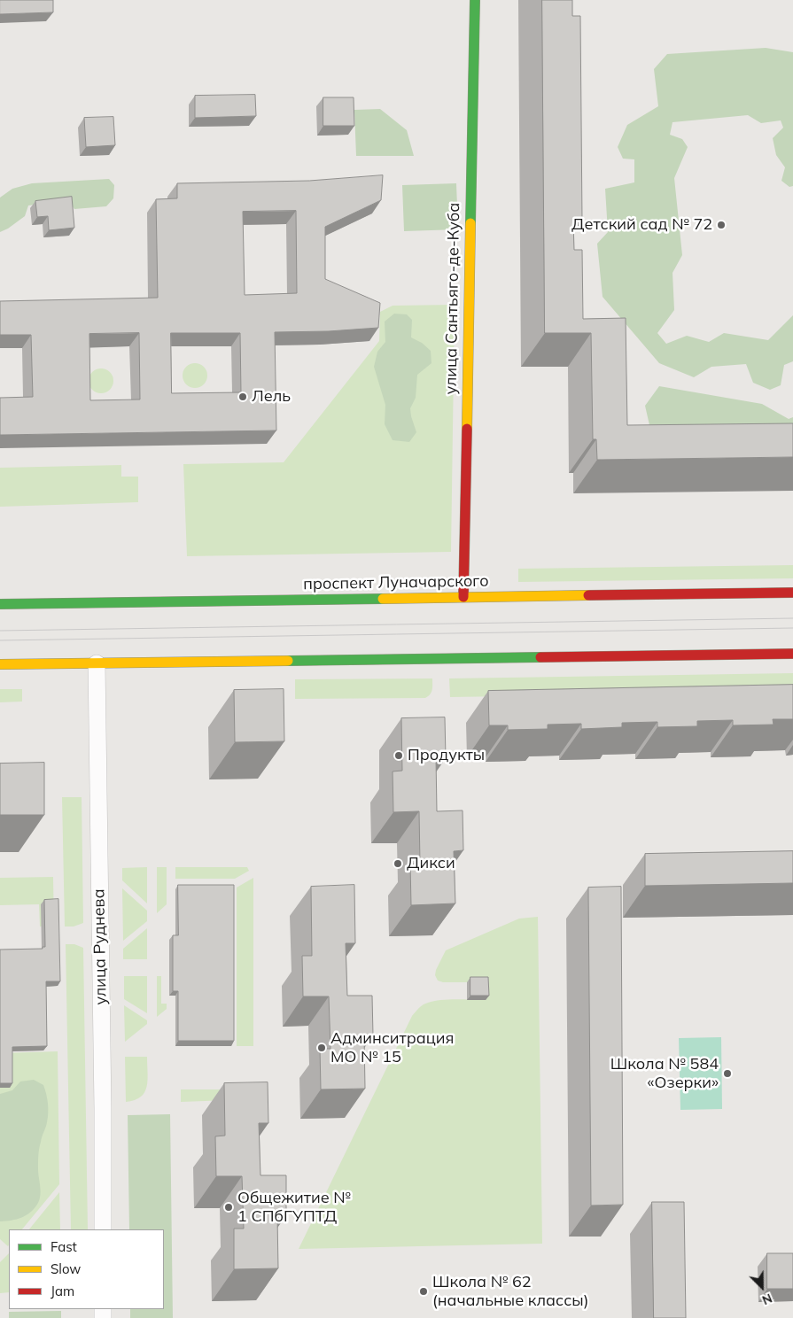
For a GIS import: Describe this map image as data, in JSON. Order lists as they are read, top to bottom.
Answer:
{
  "streets": {
    "main road": ["улица Сантьяго-де-Куба", "проспект Луначарского"],
    "street": ["улица Руднева"]
  },
  "crossings": [
    ["улица Сантьяго-де-Куба", "проспект Луначарского"]
  ],
  "places": [
    "Детский сад № 72",
    "Лель",
    "Продукты",
    "Дикси",
    "Админситрация МО № 15",
    "Школа № 584 «Озерки»",
    "Общежитие № 1 СПбГУПТД",
    "Школа № 62 (начальные классы)"
  ],
  "legend": ["Fast", "Slow", "Jam"],
  "north": "bottom right"
}
